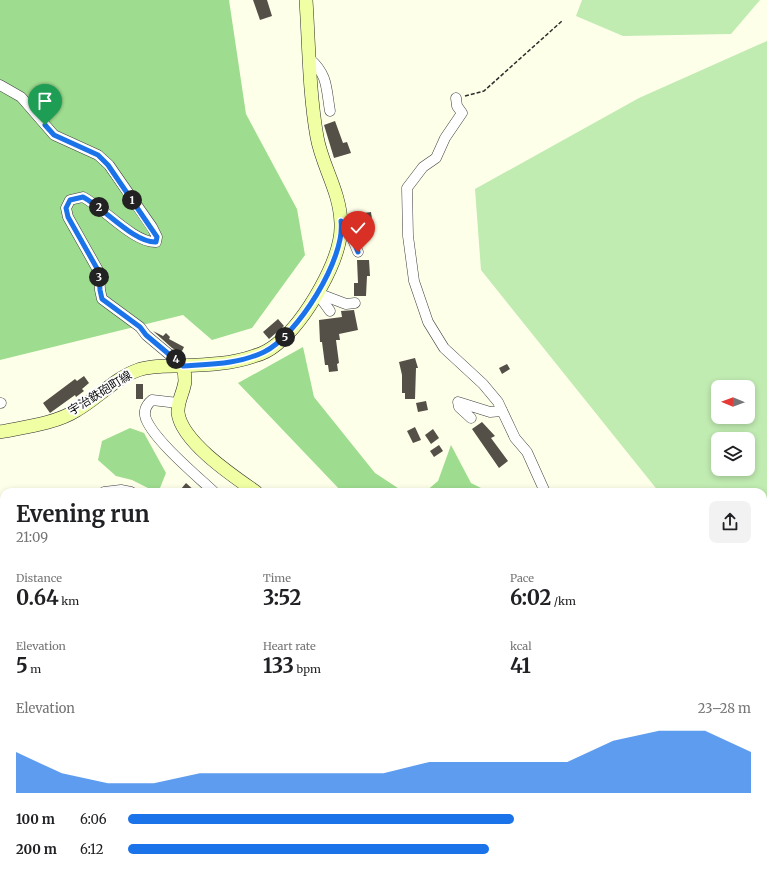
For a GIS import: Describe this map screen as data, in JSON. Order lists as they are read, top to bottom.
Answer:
{
  "streets": {
    "street": ["宇治鉄砲町線"]
  },
  "north": "left",
  "page": {
    "pins": [
      "1",
      "2",
      "3",
      "5",
      "4"
    ],
    "heading": ["Evening run", "21:09"],
    "stats": [
      ["Distance", "0.64 km"],
      ["Time", "3:52"],
      ["Pace", "6:02 /km"],
      ["Elevation", "5 m"],
      ["Heart rate", "133 bpm"],
      ["kcal", "41"]
    ],
    "chart": ["Elevation", "23–28 m"],
    "list": [
      {
        "name": "100 m",
        "note": "6:06"
      },
      {
        "name": "200 m",
        "note": "6:12"
      }
    ]
  }
}
